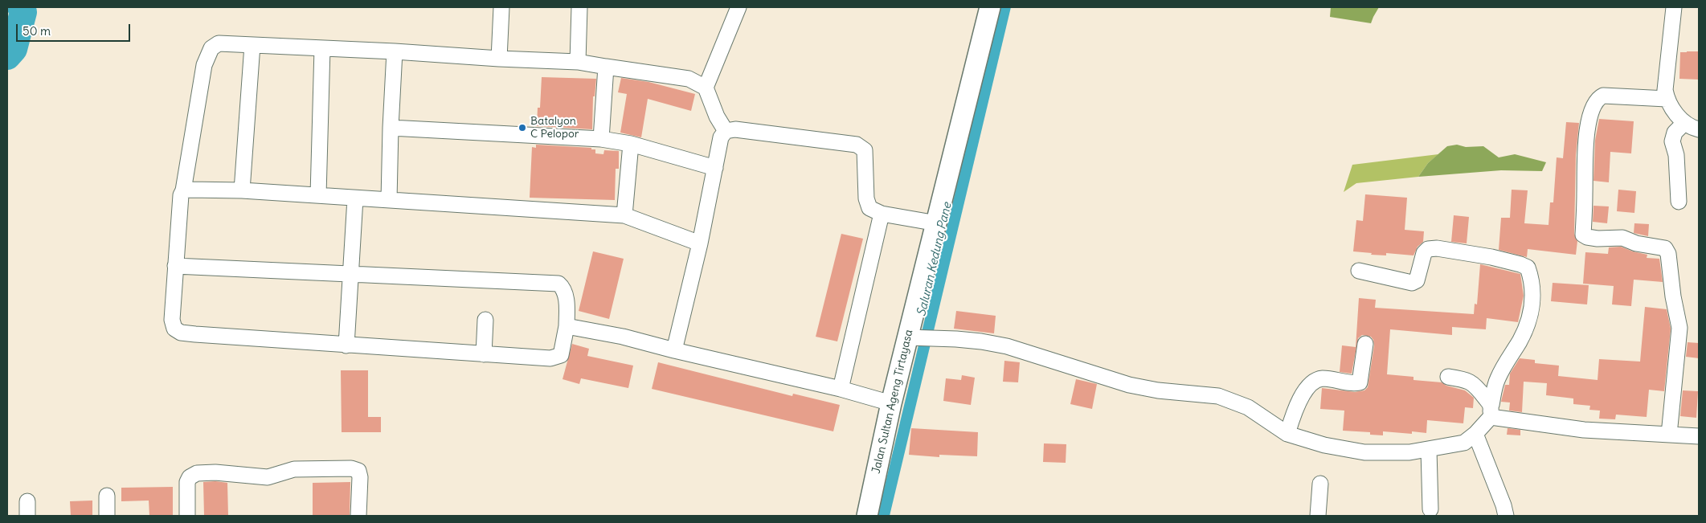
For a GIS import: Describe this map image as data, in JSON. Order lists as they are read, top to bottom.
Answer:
{
  "streets": {
    "main road": ["Jalan Sultan Ageng Tirtayasa"]
  },
  "water": ["Saluran Kedung Pane"],
  "places": ["Batalyon C Pelopor"],
  "scale_bar": "50 m"
}
